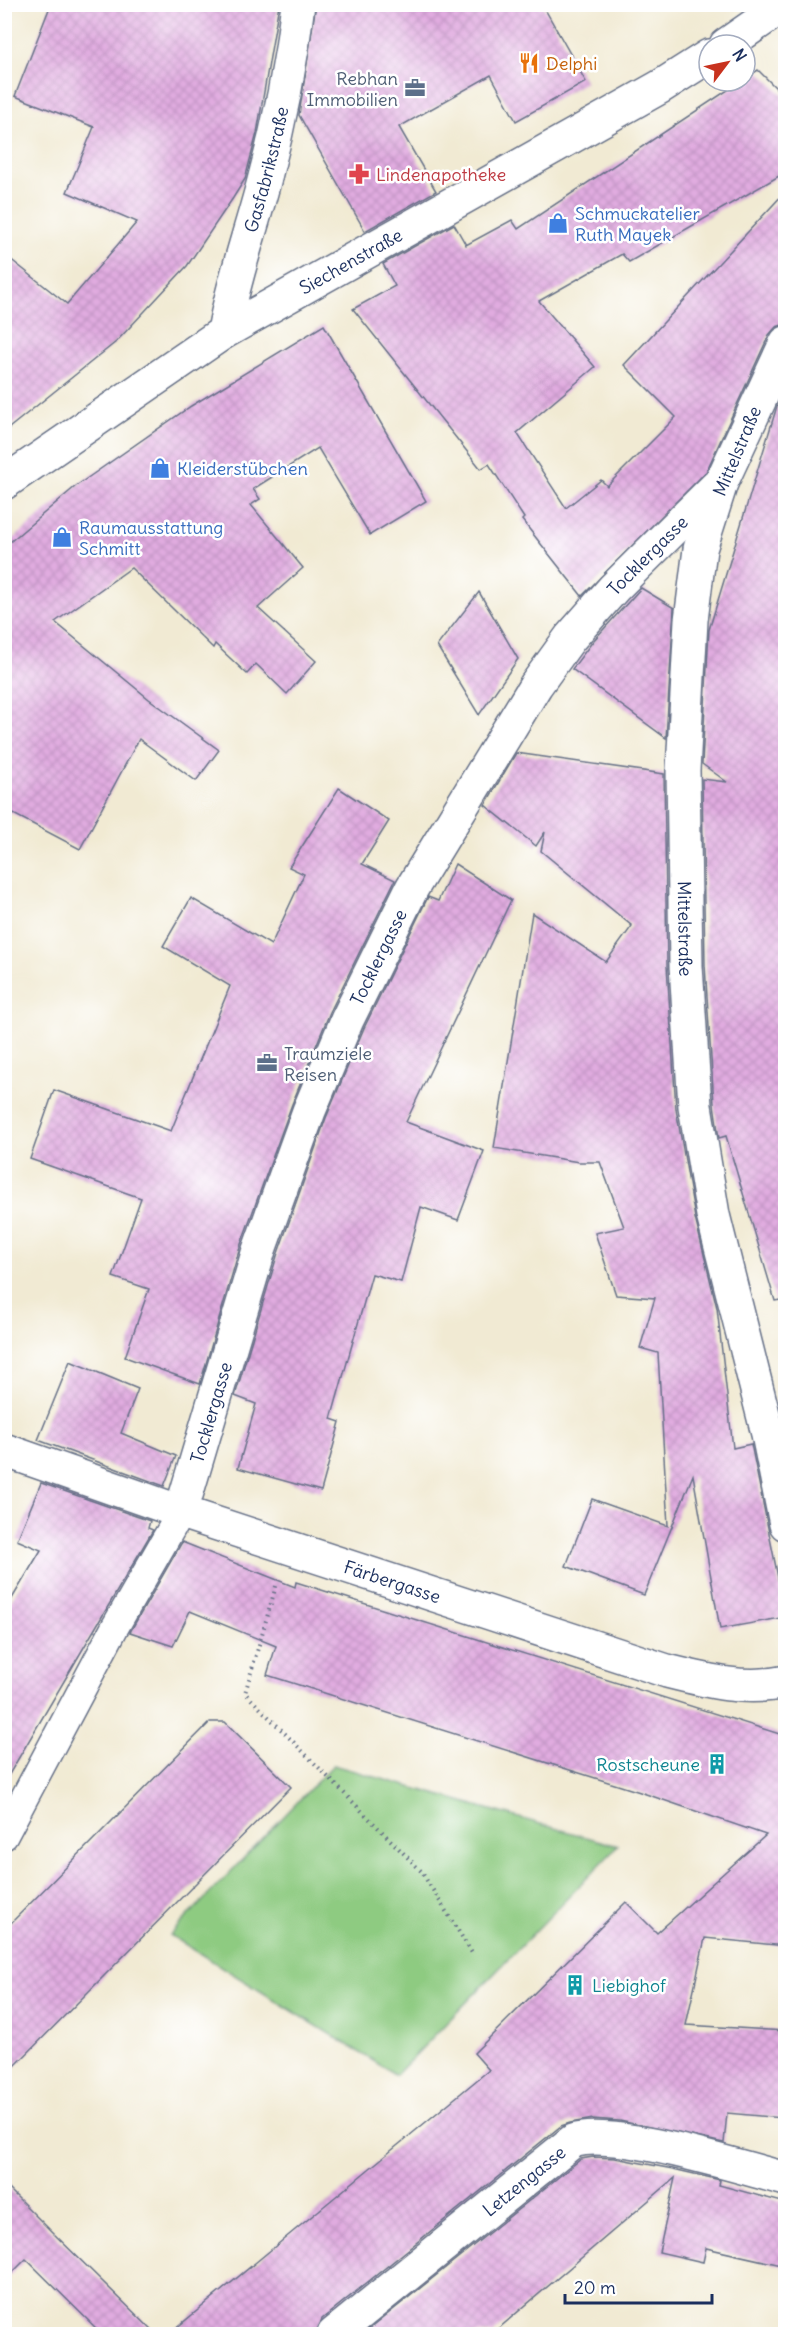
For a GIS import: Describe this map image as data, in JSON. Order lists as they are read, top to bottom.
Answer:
{
  "streets": {
    "street": [
      "Gasfabrikstraße",
      "Siechenstraße",
      "Mittelstraße",
      "Tocklergasse",
      "Färbergasse",
      "Letzengasse"
    ]
  },
  "crossings": [
    ["Gasfabrikstraße", "Siechenstraße"],
    ["Mittelstraße", "Tocklergasse"],
    ["Tocklergasse", "Färbergasse"]
  ],
  "places": {
    "restaurant": ["Delphi"],
    "office": ["Rebhan Immobilien", "Traumziele Reisen"],
    "pharmacy": ["Lindenapotheke"],
    "shop": ["Schmuckatelier Ruth Mayek", "Kleiderstübchen", "Raumausstattung Schmitt"],
    "building": ["Rostscheune", "Liebighof"]
  },
  "scale_bar": "20 m",
  "north": "top right"
}
